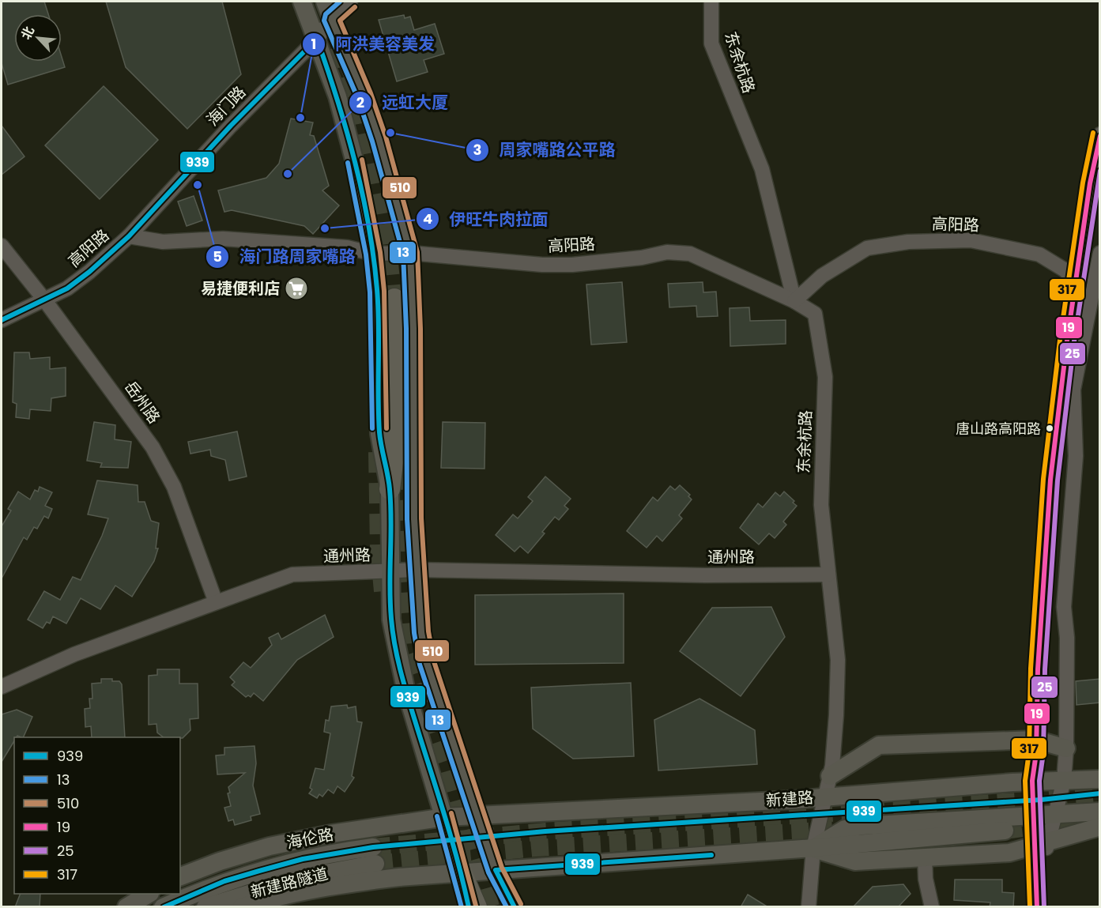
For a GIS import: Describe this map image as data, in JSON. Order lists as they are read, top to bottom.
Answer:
{
  "streets": {
    "main road": ["新建路", "海伦路", "新建路隧道"],
    "street": [
      "东余杭路",
      "海门路",
      "高阳路",
      "岳州路",
      "通州路"
    ]
  },
  "crossings": [
    ["东余杭路", "高阳路"],
    ["东余杭路", "通州路"],
    ["东余杭路", "新建路"],
    ["海门路", "高阳路"],
    ["高阳路", "岳州路"],
    ["岳州路", "通州路"],
    ["新建路", "海伦路"]
  ],
  "places": {
    "other": [
      "阿洪美容美发",
      "周家嘴路公平路",
      "远虹大厦",
      "海门路周家嘴路",
      "伊旺牛肉拉面",
      "唐山路高阳路"
    ],
    "supermarket": ["易捷便利店"]
  },
  "lines": [
    "transit line 13",
    "transit line 510",
    "transit line 939",
    "transit line 317",
    "transit line 19",
    "transit line 25"
  ],
  "legend": [
    "939",
    "13",
    "510",
    "19",
    "25",
    "317"
  ],
  "north": "top left"
}
